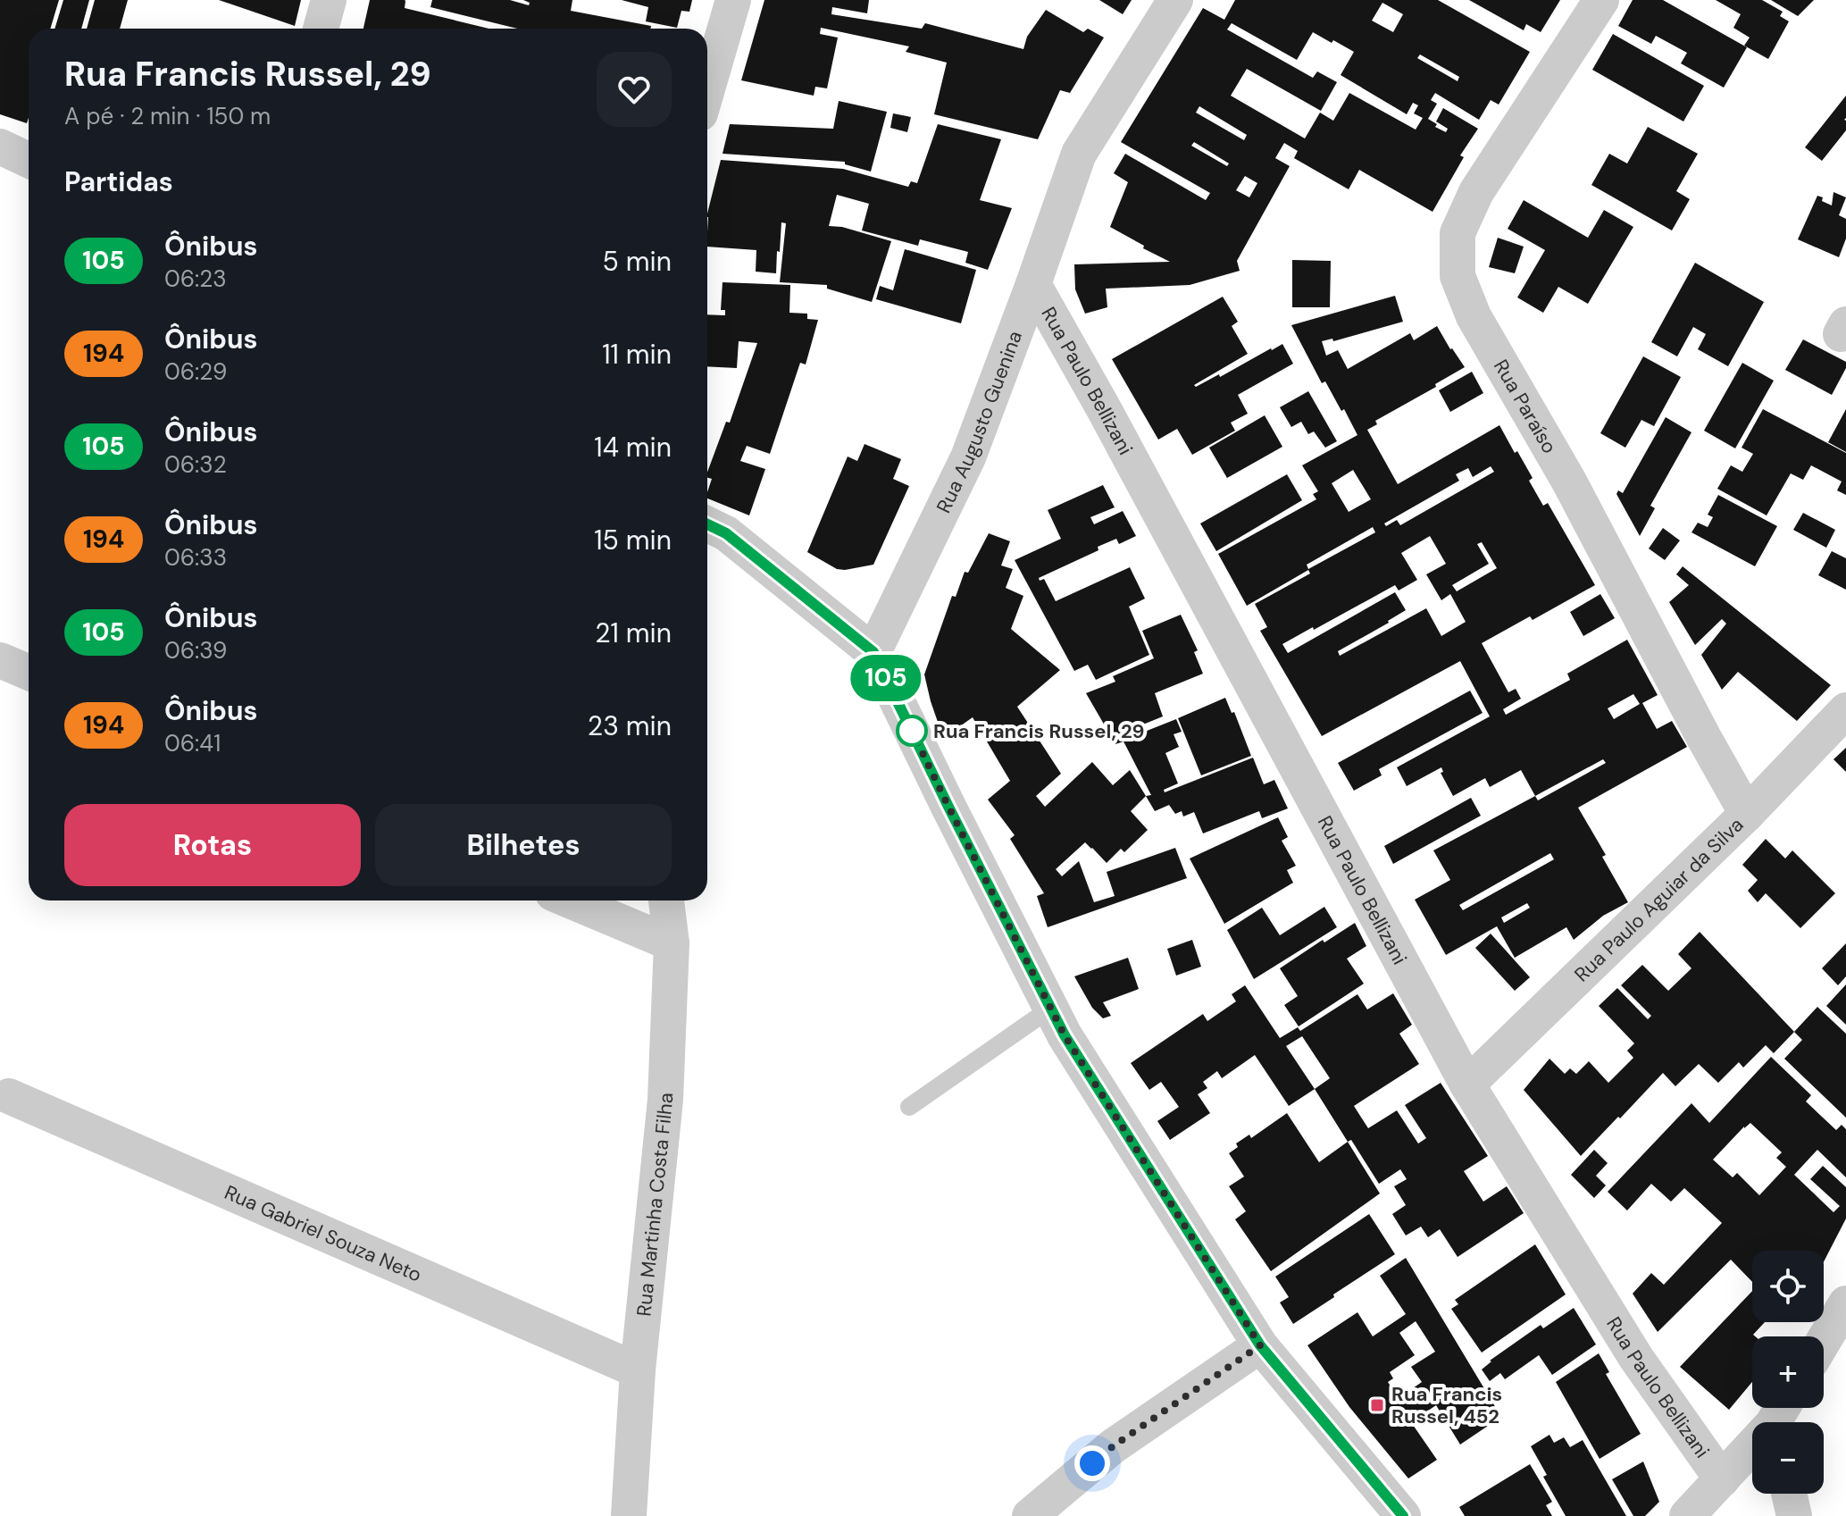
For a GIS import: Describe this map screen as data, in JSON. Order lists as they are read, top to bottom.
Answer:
{
  "streets": {
    "street": [
      "Rua Paulo Bellizani",
      "Rua Paraíso",
      "Rua Augusto Guenina",
      "Rua Paulo Aguiar da Silva",
      "Rua Martinha Costa Filha",
      "Rua Gabriel Souza Neto"
    ]
  },
  "crossings": [
    ["Rua Paulo Bellizani", "Rua Augusto Guenina"],
    ["Rua Paulo Bellizani", "Rua Paulo Aguiar da Silva"],
    ["Rua Paraíso", "Rua Paulo Aguiar da Silva"],
    ["Rua Martinha Costa Filha", "Rua Gabriel Souza Neto"]
  ],
  "places": {
    "other": ["Rua Francis Russel, 29"],
    "transit": ["Rua Francis Russel, 452"]
  },
  "lines": ["bus line 105"],
  "page": {
    "on_map": "105",
    "heading": [
      ["Rua Francis Russel, 29", "A pé · 2 min · 150 m"],
      "Partidas"
    ],
    "list": [
      {
        "mark": "105",
        "name": "Ônibus",
        "note": "06:23",
        "value": "5 min"
      },
      {
        "mark": "194",
        "name": "Ônibus",
        "note": "06:29",
        "value": "11 min"
      },
      {
        "mark": "105",
        "name": "Ônibus",
        "note": "06:32",
        "value": "14 min"
      },
      {
        "mark": "194",
        "name": "Ônibus",
        "note": "06:33",
        "value": "15 min"
      },
      {
        "mark": "105",
        "name": "Ônibus",
        "note": "06:39",
        "value": "21 min"
      },
      {
        "mark": "194",
        "name": "Ônibus",
        "note": "06:41",
        "value": "23 min"
      }
    ],
    "buttons": ["Rotas", "Bilhetes"],
    "map_buttons": ["+", "−"]
  }
}
